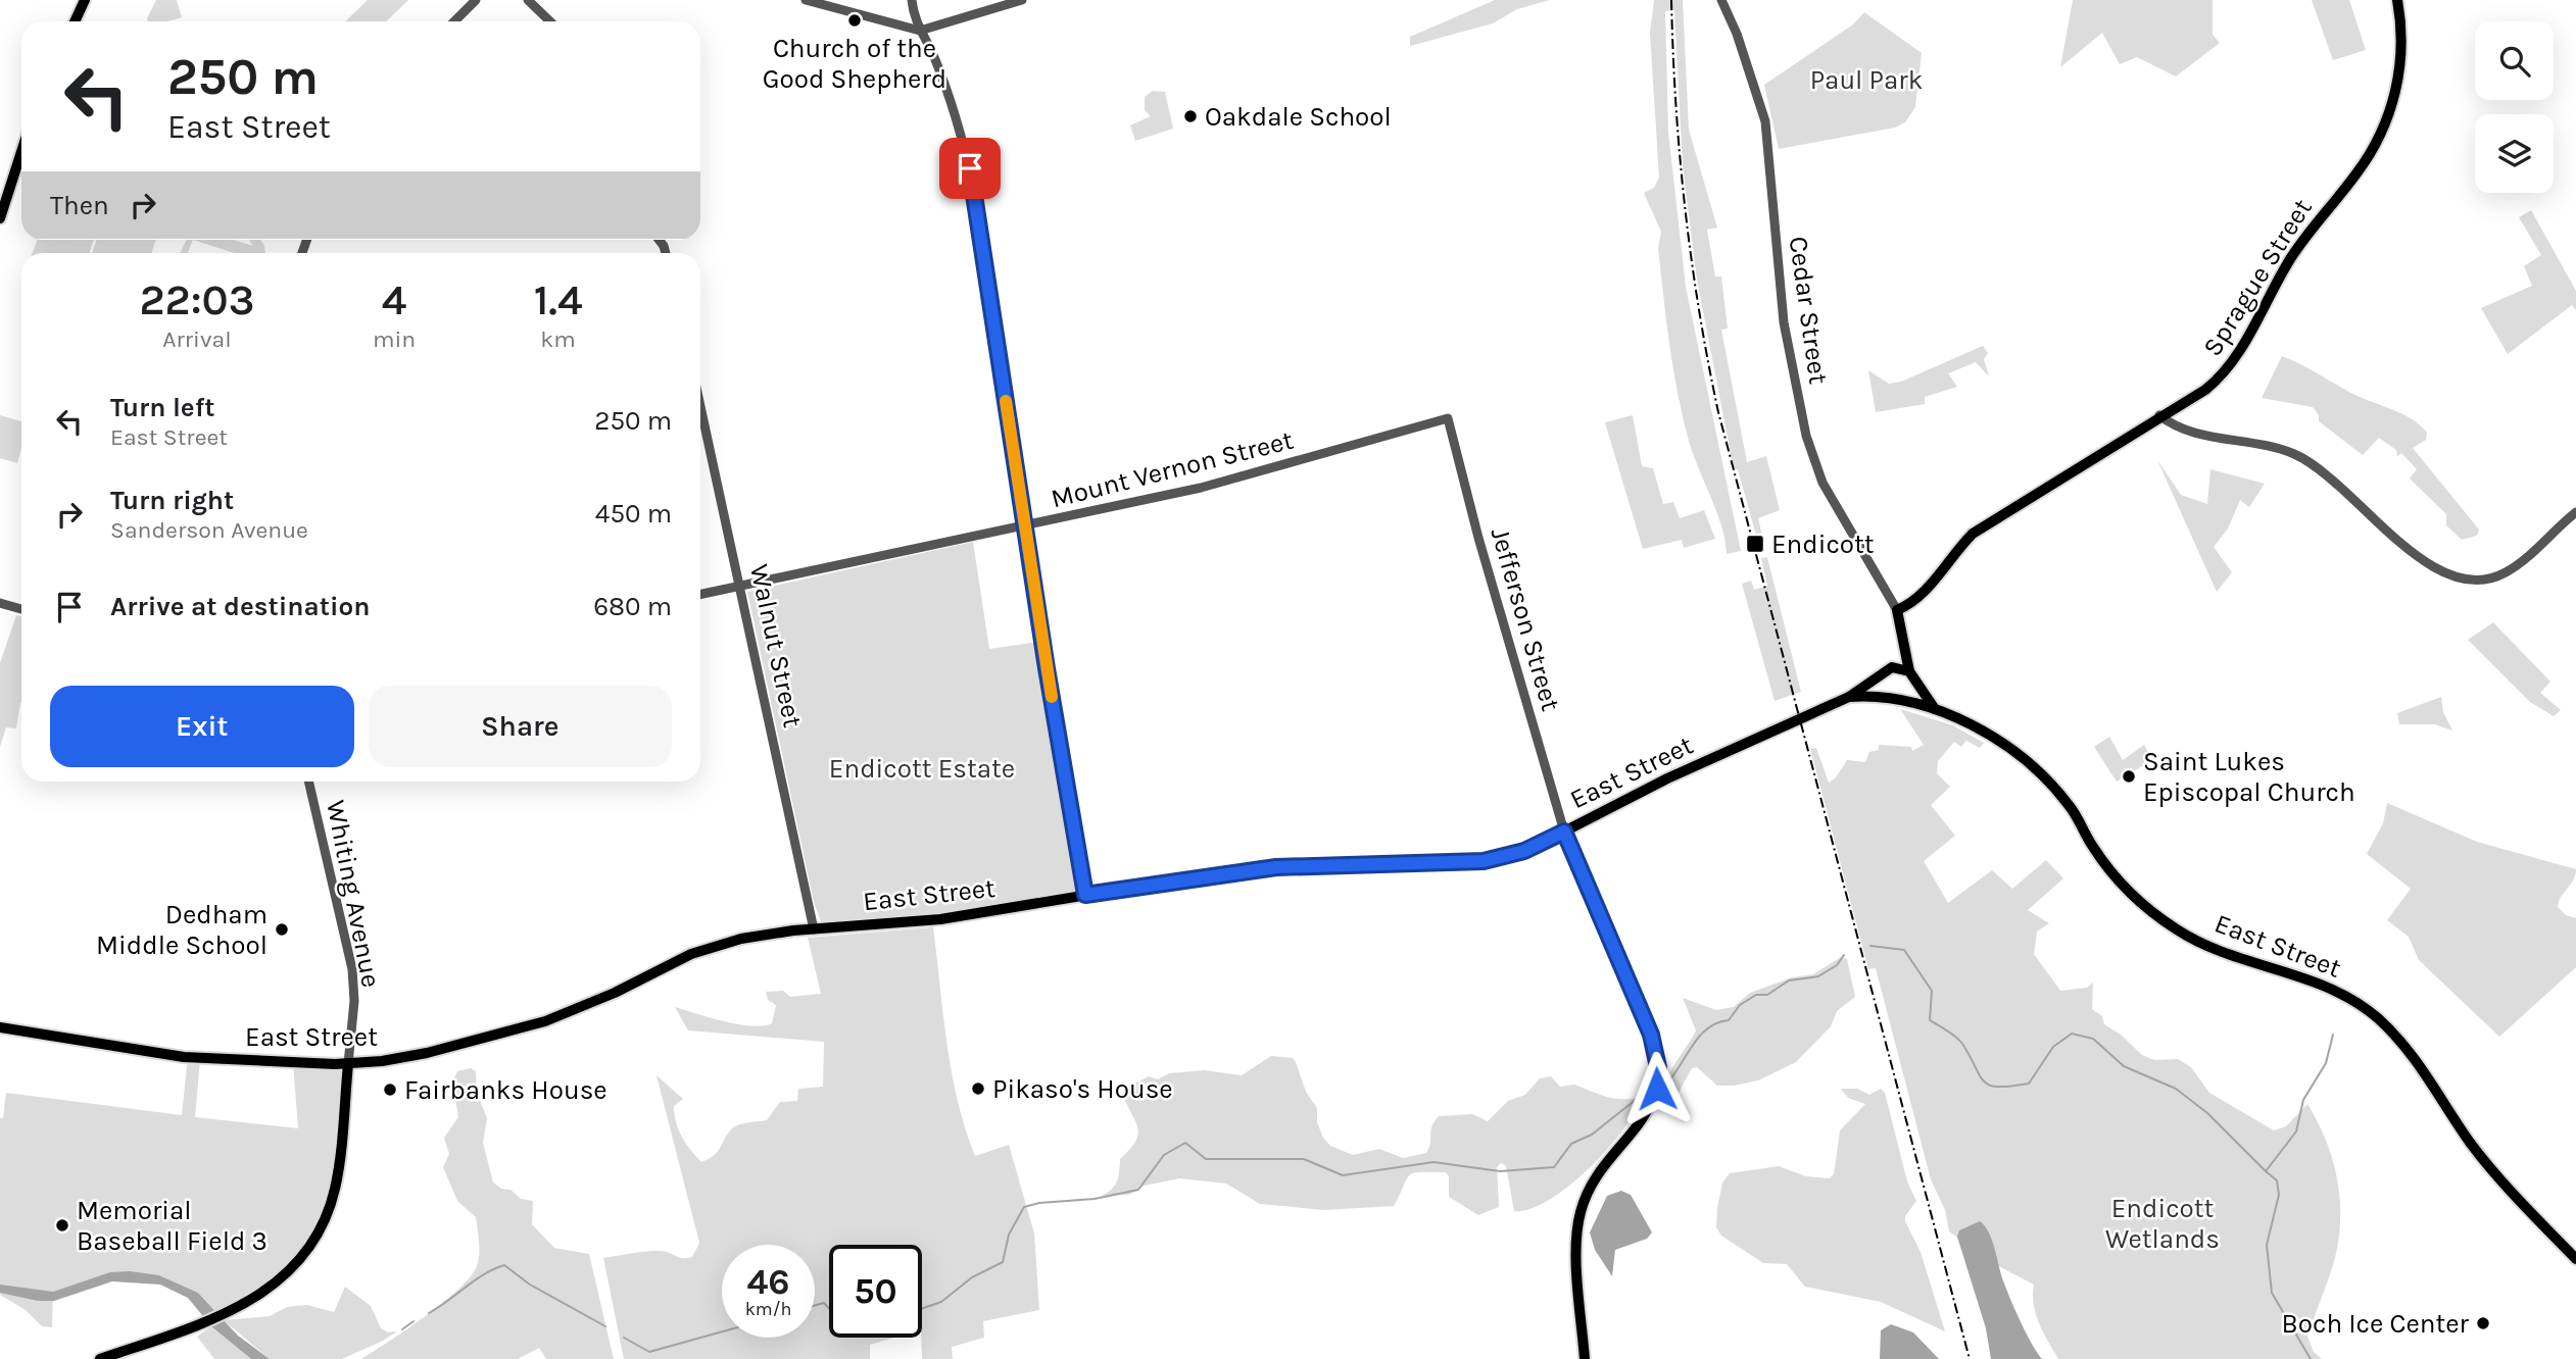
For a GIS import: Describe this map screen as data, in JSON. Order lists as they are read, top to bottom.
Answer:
{
  "streets": {
    "main road": ["Sprague Street", "East Street"],
    "street": [
      "Cedar Street",
      "Mount Vernon Street",
      "Jefferson Street",
      "Walnut Street",
      "Whiting Avenue"
    ]
  },
  "crossings": [
    ["Sprague Street", "Cedar Street"],
    ["Mount Vernon Street", "Jefferson Street"],
    ["Mount Vernon Street", "Walnut Street"],
    ["Jefferson Street", "East Street"],
    ["Walnut Street", "East Street"],
    ["East Street", "Whiting Avenue"]
  ],
  "parks": ["Paul Park", "Endicott Estate", "Endicott Wetlands"],
  "places": {
    "other": [
      "Church of the Good Shepherd",
      "Oakdale School",
      "Saint Lukes Episcopal Church",
      "Dedham Middle School",
      "Pikaso's House",
      "Fairbanks House",
      "Memorial Baseball Field 3",
      "Boch Ice Center"
    ],
    "transit": ["Endicott"]
  },
  "page": {
    "turn": ["250 m", "East Street"],
    "then": "Then",
    "eta": [
      "22:03",
      "Arrival",
      "4",
      "min",
      "1.4",
      "km"
    ],
    "list": [
      {
        "name": "Turn left",
        "note": "East Street",
        "value": "250 m"
      },
      {
        "name": "Turn right",
        "note": "Sanderson Avenue",
        "value": "450 m"
      },
      {
        "name": "Arrive at destination",
        "value": "680 m"
      }
    ],
    "buttons": ["Exit", "Share"],
    "speed": "46 km/h",
    "limit": "50"
  }
}
